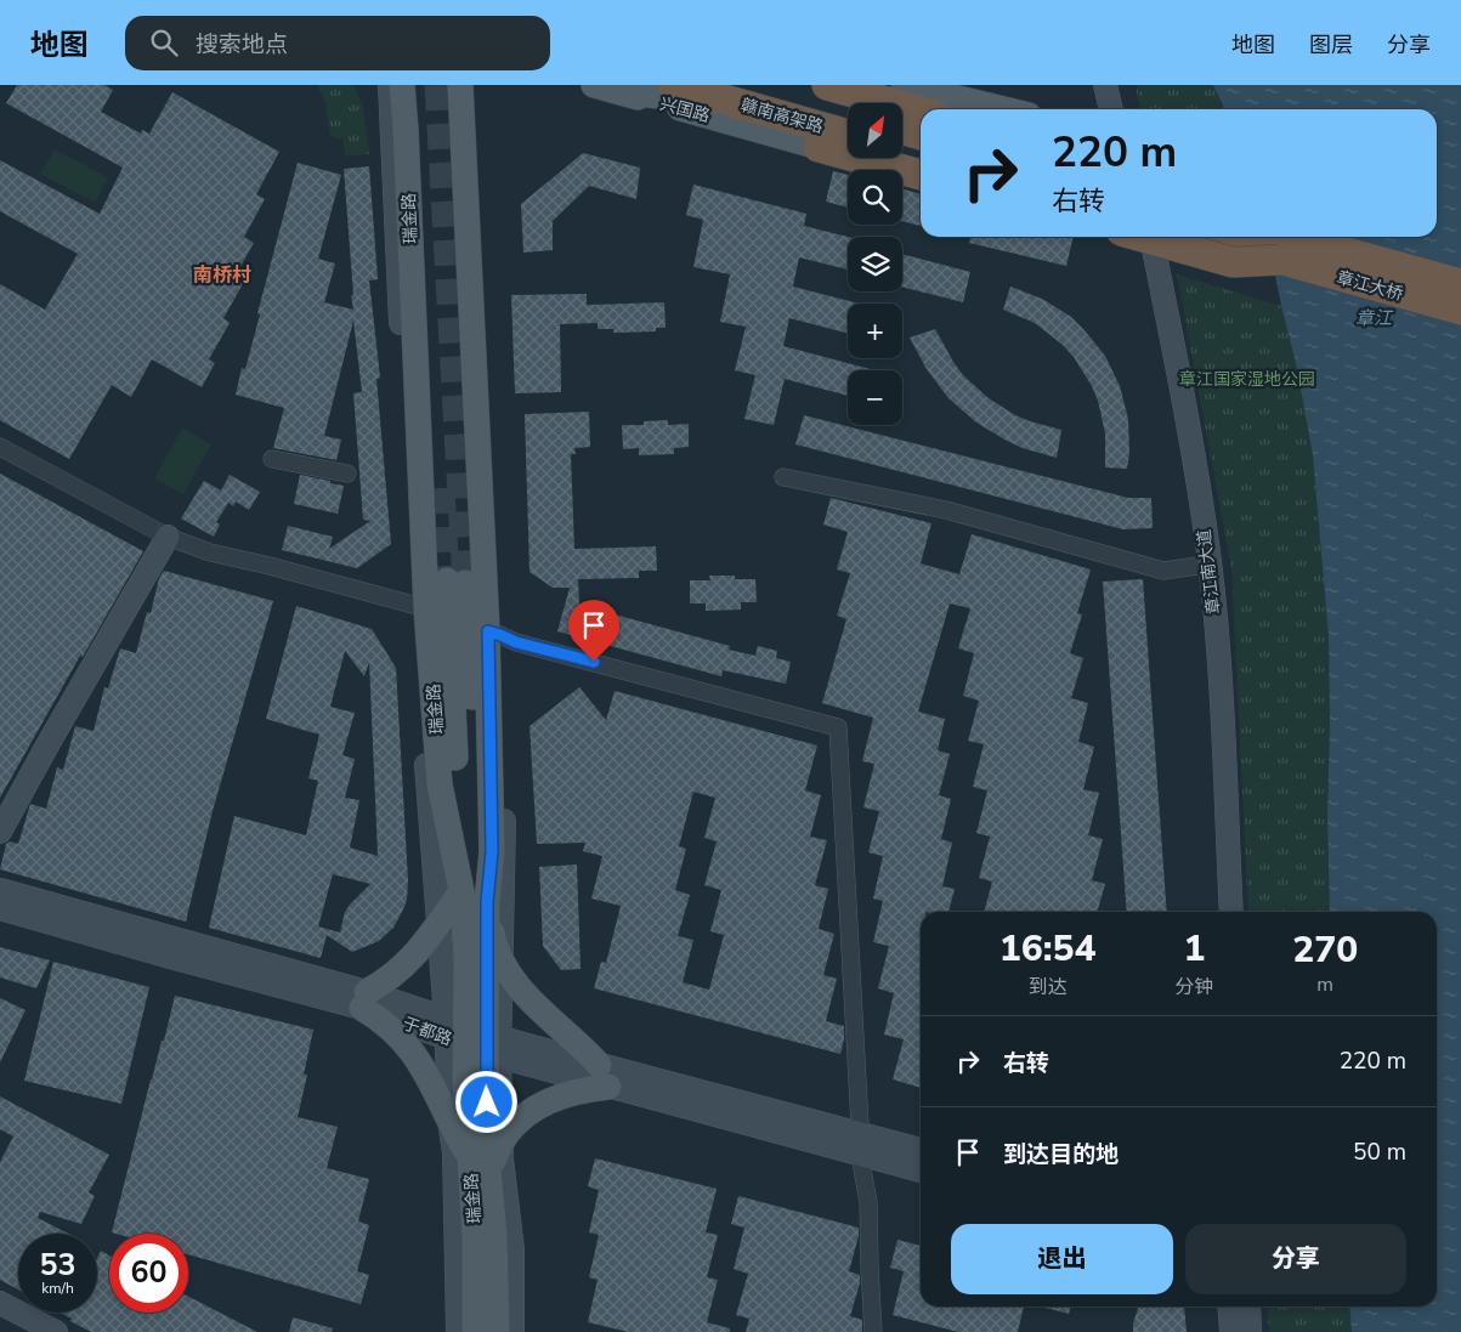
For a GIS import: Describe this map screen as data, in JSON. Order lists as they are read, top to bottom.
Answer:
{
  "streets": {
    "highway": ["赣南高架路", "章江大桥"],
    "main road": [
      "兴国路",
      "瑞金路",
      "章江南大道",
      "于都路"
    ]
  },
  "crossings": [
    ["瑞金路", "于都路"]
  ],
  "districts": ["南桥村"],
  "water": ["章江"],
  "parks": ["章江国家湿地公园"],
  "north": "top right",
  "page": {
    "header": "地图",
    "search": "搜索地点",
    "nav": ["地图", "图层", "分享"],
    "map_buttons": ["+", "−"],
    "turn": ["220 m", "右转"],
    "eta": [
      "16:54",
      "到达",
      "1",
      "分钟",
      "270",
      "m"
    ],
    "list": [
      {
        "name": "右转",
        "value": "220 m"
      },
      {
        "name": "到达目的地",
        "value": "50 m"
      }
    ],
    "buttons": ["退出", "分享"],
    "speed": "53 km/h",
    "limit": "60"
  }
}
